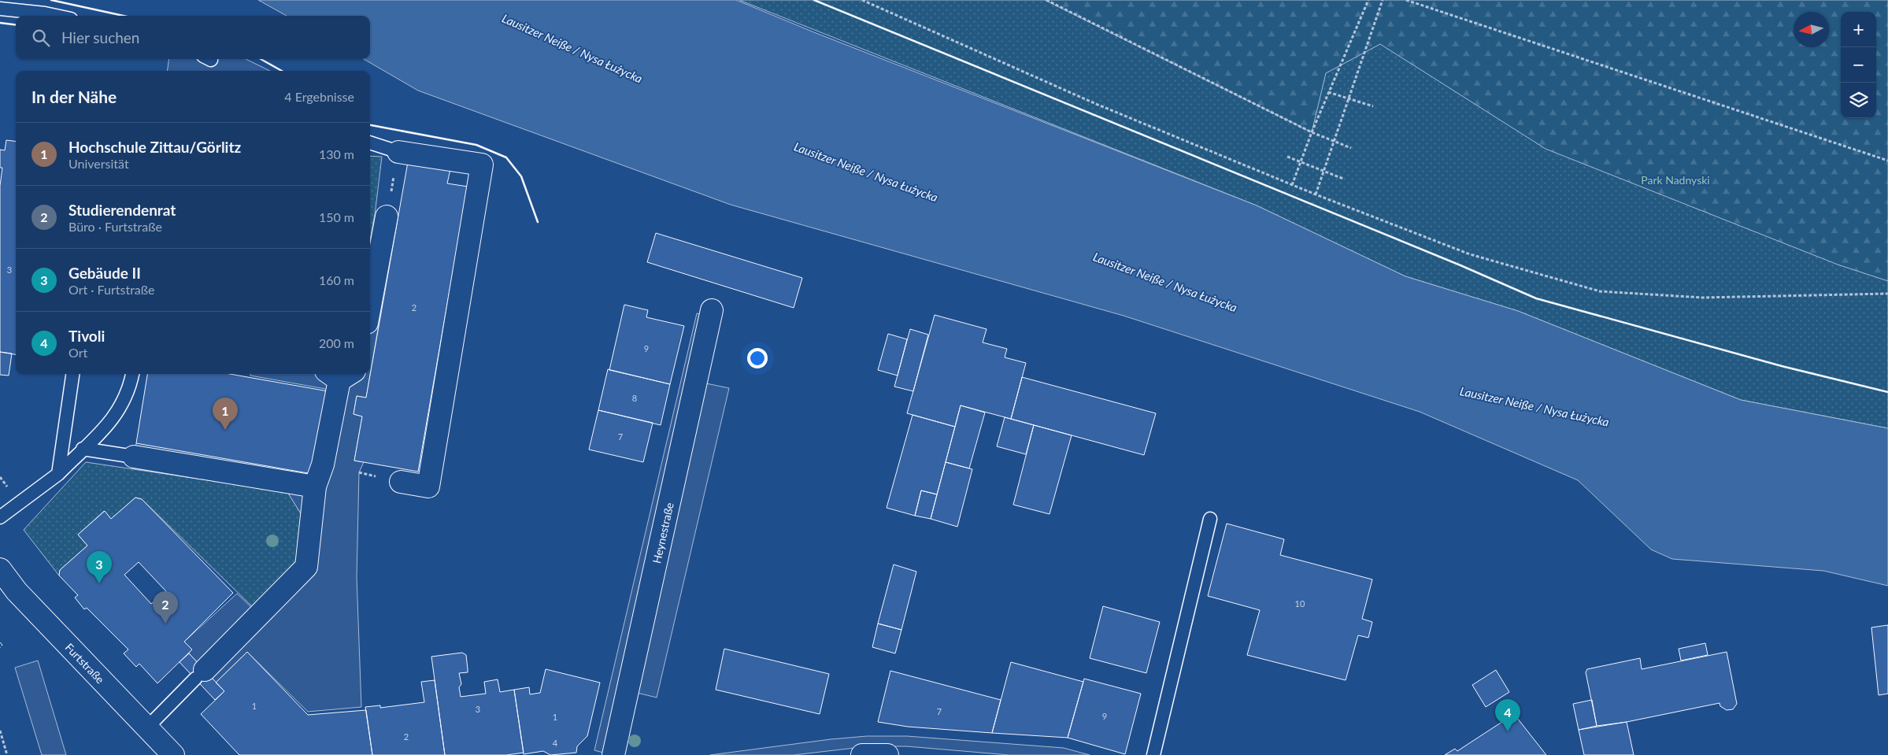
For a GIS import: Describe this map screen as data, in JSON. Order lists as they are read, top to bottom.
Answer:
{
  "streets": {
    "street": ["Heynestraße", "Furtstraße"]
  },
  "water": ["Lausitzer Neiße / Nysa Łużycka"],
  "parks": ["Park Nadnyski"],
  "house_numbers": [
    "3",
    "2",
    "9",
    "8",
    "7",
    "10",
    "1",
    "3",
    "7",
    "9",
    "1",
    "2",
    "4"
  ],
  "north": "left",
  "page": {
    "map_buttons": ["+", "−"],
    "search": "Hier suchen",
    "heading": ["In der Nähe", "4 Ergebnisse"],
    "list": [
      {
        "mark": "1",
        "name": "Hochschule Zittau/Görlitz",
        "note": "Universität",
        "value": "130 m"
      },
      {
        "mark": "2",
        "name": "Studierendenrat",
        "note": "Büro · Furtstraße",
        "value": "150 m"
      },
      {
        "mark": "3",
        "name": "Gebäude II",
        "note": "Ort · Furtstraße",
        "value": "160 m"
      },
      {
        "mark": "4",
        "name": "Tivoli",
        "note": "Ort",
        "value": "200 m"
      }
    ],
    "pins": [
      "1",
      "3",
      "2",
      "4"
    ]
  }
}
